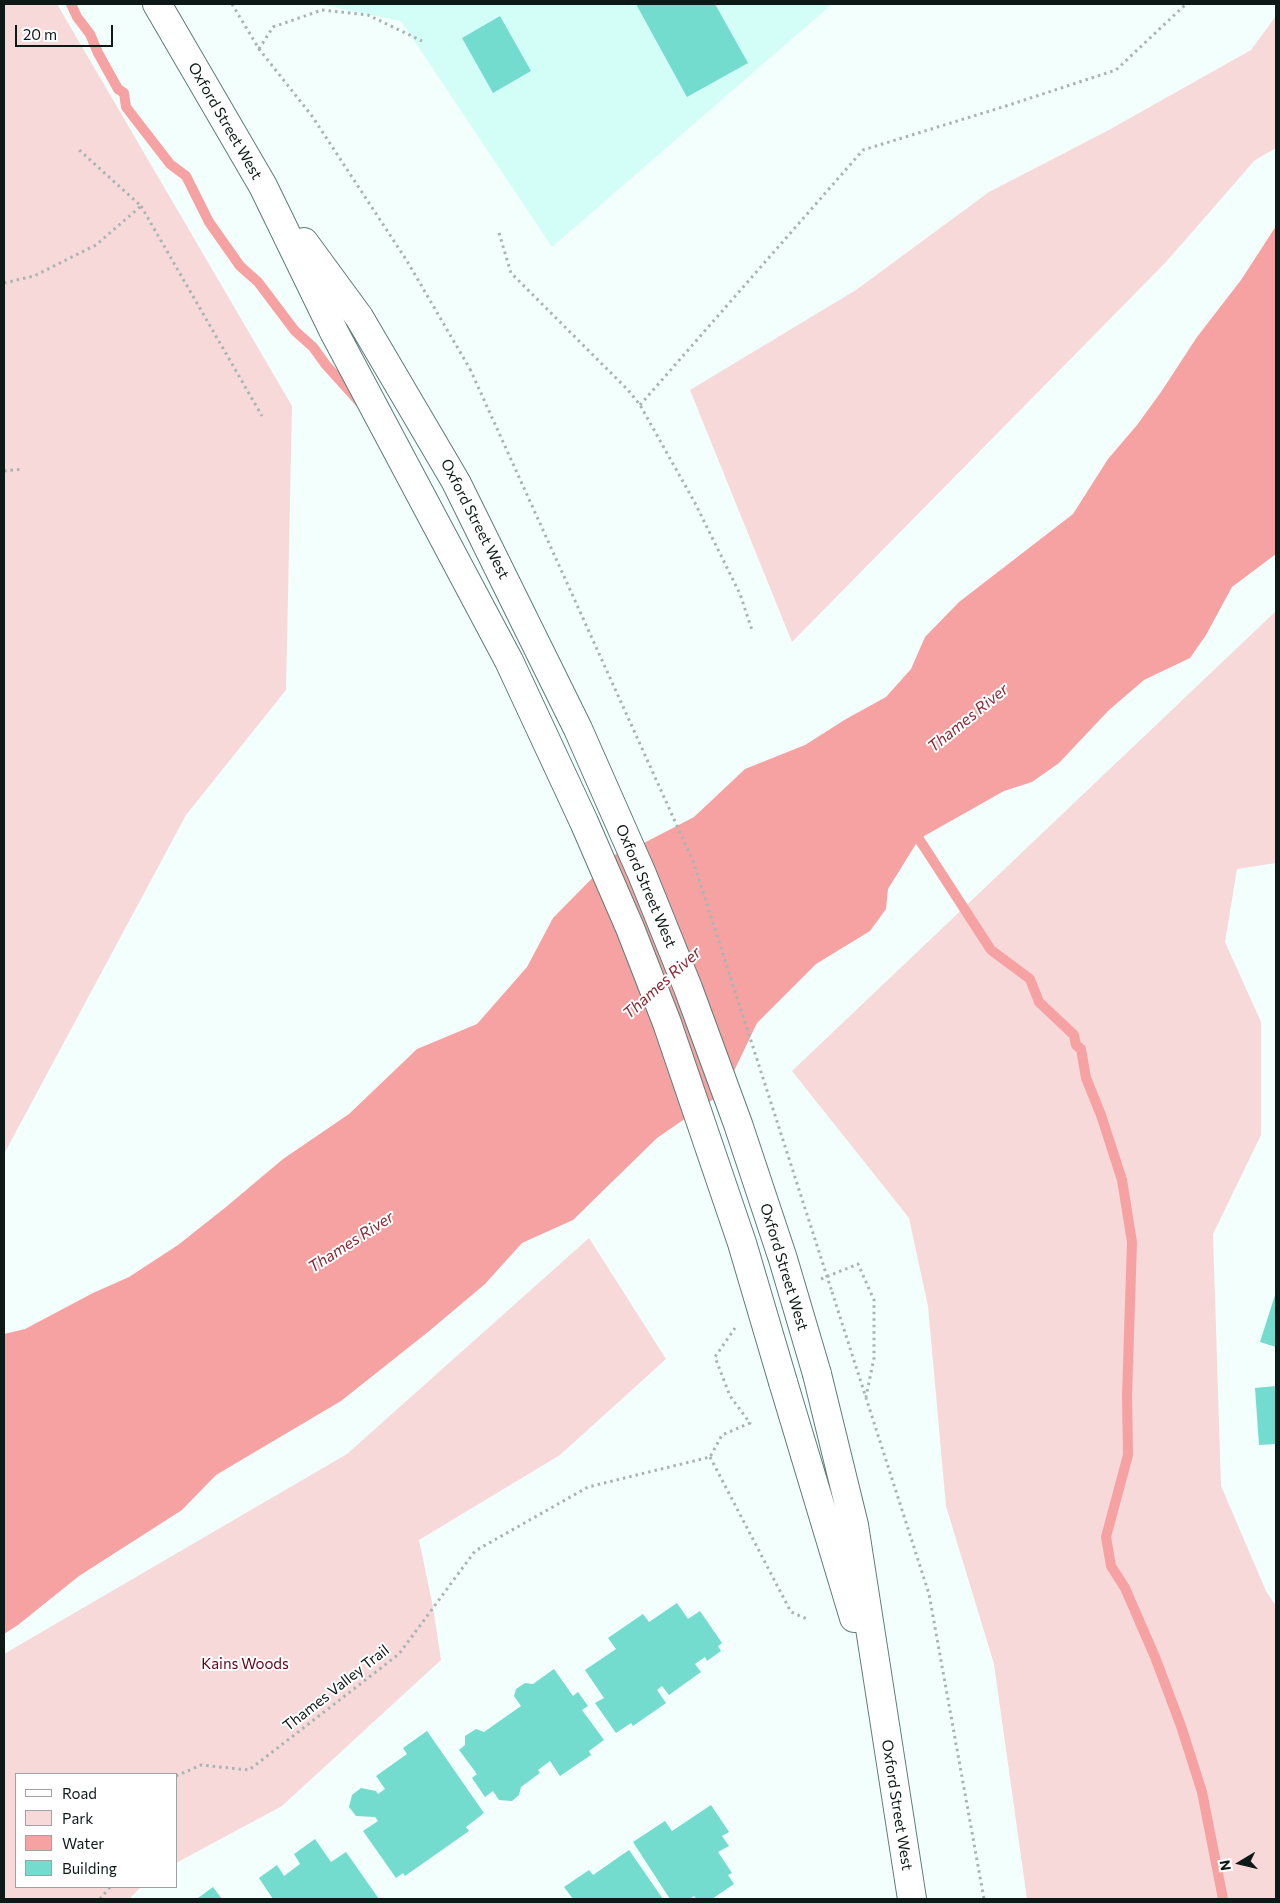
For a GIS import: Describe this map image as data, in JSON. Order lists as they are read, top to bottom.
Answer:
{
  "streets": {
    "main road": ["Oxford Street West"],
    "path": ["Thames Valley Trail"]
  },
  "water": ["Thames River"],
  "parks": ["Kains Woods"],
  "legend": [
    "Road",
    "Park",
    "Water",
    "Building"
  ],
  "scale_bar": "20 m",
  "north": "left"
}
